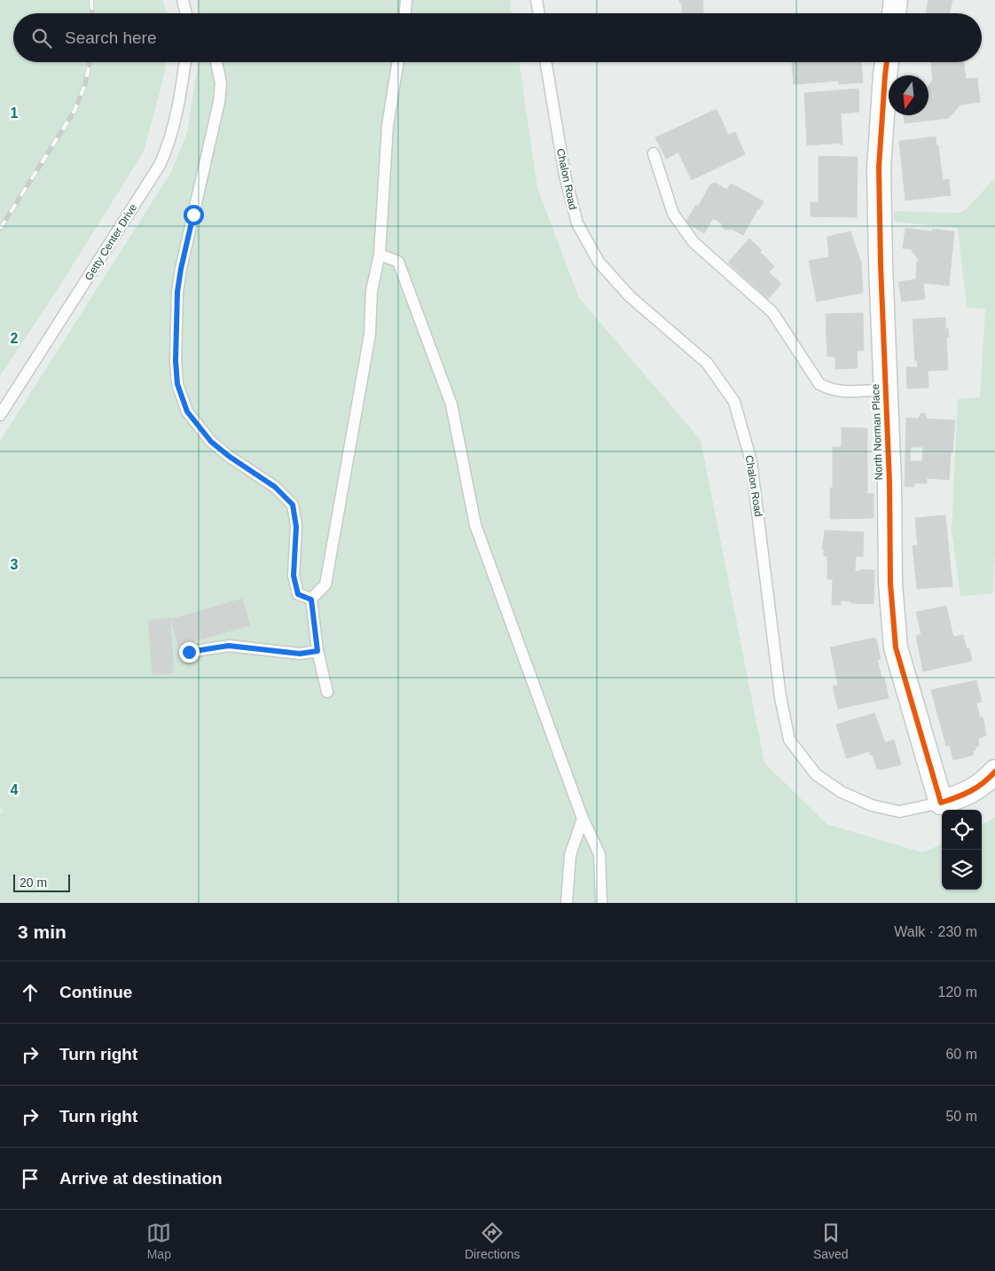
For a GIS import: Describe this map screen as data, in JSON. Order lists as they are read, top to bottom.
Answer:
{
  "streets": {
    "street": ["Chalon Road", "North Norman Place"],
    "lane": ["Getty Center Drive"]
  },
  "crossings": [
    ["Chalon Road", "North Norman Place"]
  ],
  "scale_bar": "20 m",
  "north": "bottom",
  "page": {
    "search": "Search here",
    "scale": "20 m",
    "heading": ["3 min", "Walk · 230 m"],
    "list": [
      ["Continue", "120 m"],
      ["Turn right", "60 m"],
      ["Turn right", "50 m"],
      "Arrive at destination"
    ],
    "nav": ["Map", "Directions", "Saved"]
  },
  "grid": {
    "rows": [
      "1",
      "2",
      "3",
      "4"
    ]
  }
}
